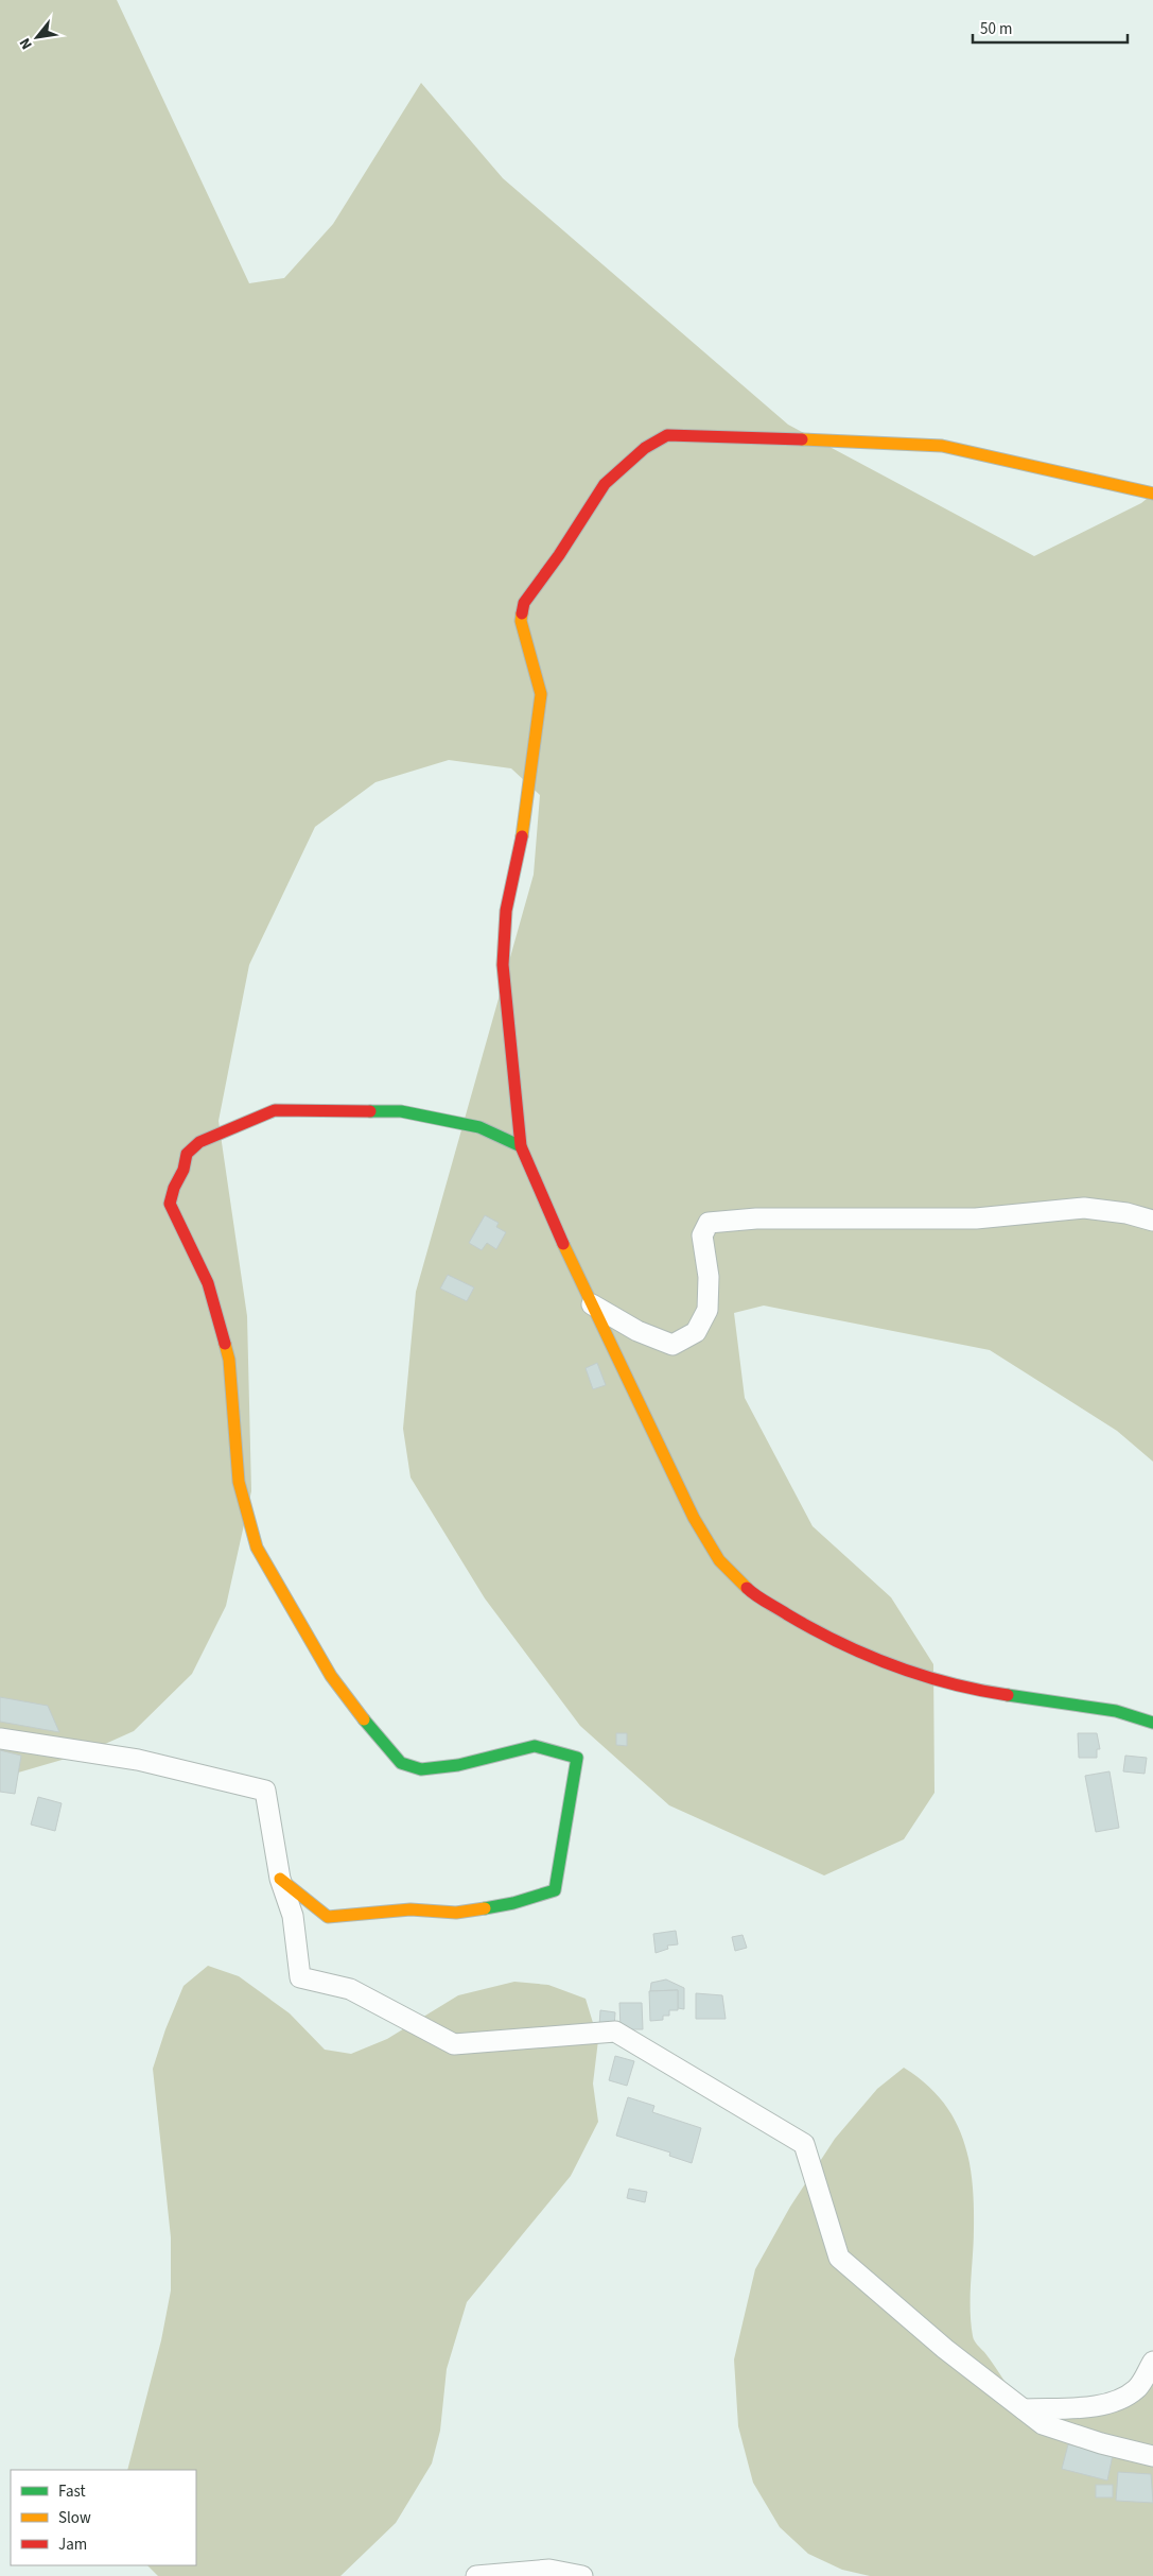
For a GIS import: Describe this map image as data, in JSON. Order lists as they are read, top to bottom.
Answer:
{
  "legend": ["Fast", "Slow", "Jam"],
  "scale_bar": "50 m",
  "north": "bottom left"
}
